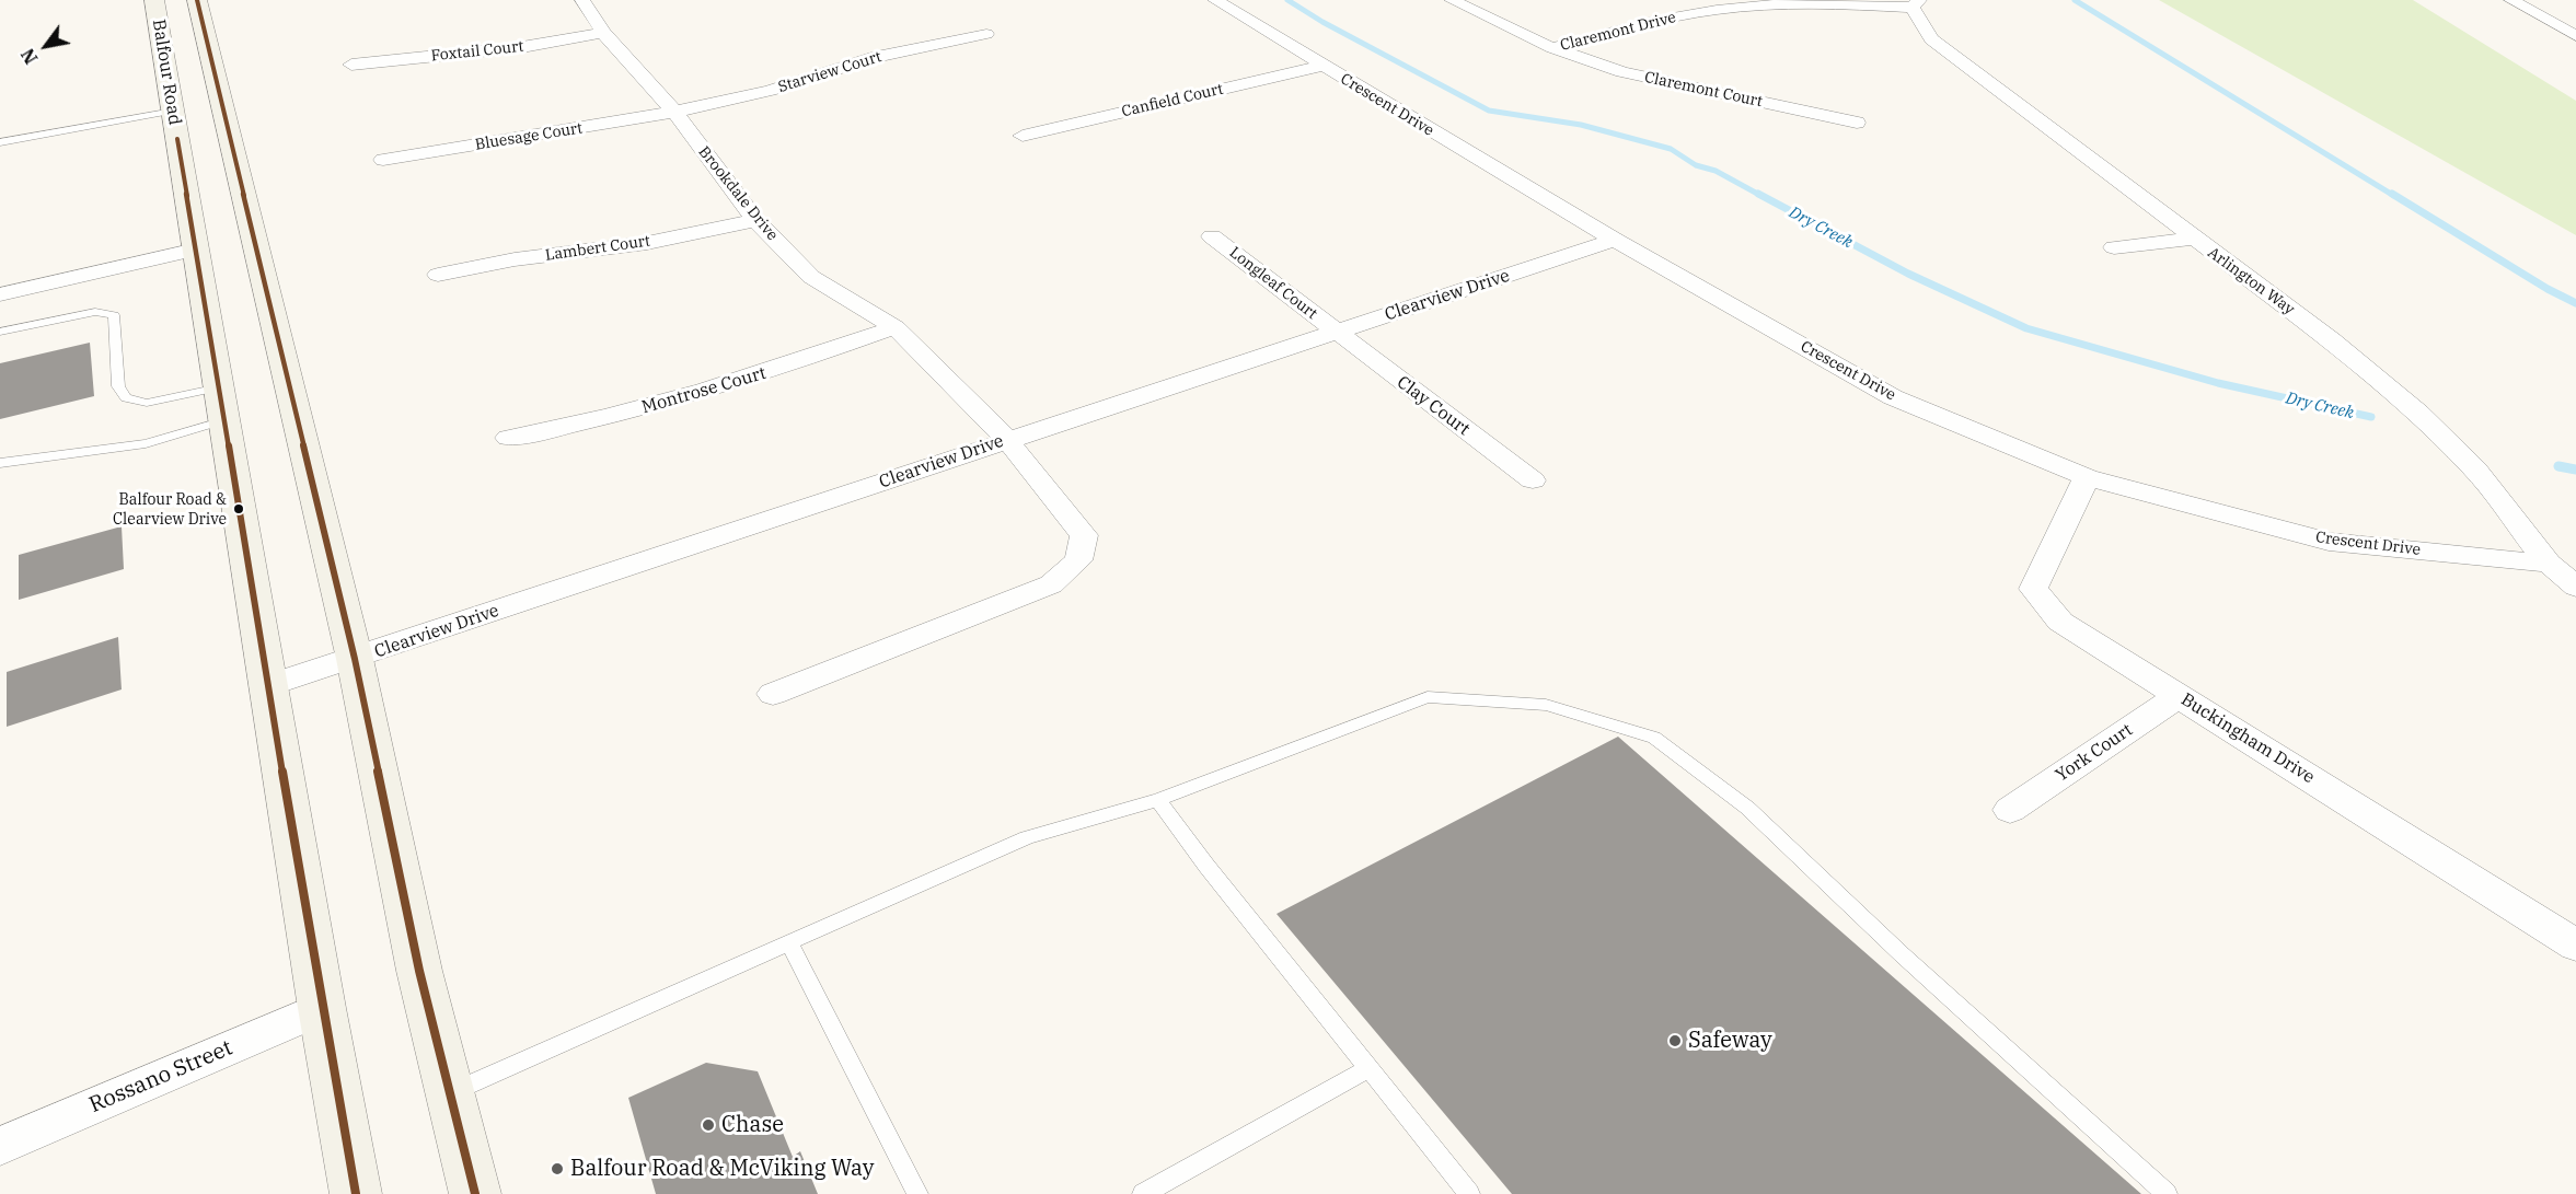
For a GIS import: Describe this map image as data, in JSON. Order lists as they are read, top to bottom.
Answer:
{
  "streets": {
    "main road": ["Balfour Road"],
    "street": [
      "Claremont Drive",
      "Foxtail Court",
      "Starview Court",
      "Claremont Court",
      "Canfield Court",
      "Crescent Drive",
      "Bluesage Court",
      "Brookdale Drive",
      "Lambert Court",
      "Arlington Way",
      "Longleaf Court",
      "Clearview Drive",
      "Montrose Court",
      "Clay Court",
      "Buckingham Drive",
      "York Court",
      "Rossano Street"
    ]
  },
  "crossings": [
    ["Claremont Drive", "Claremont Court"],
    ["Claremont Drive", "Arlington Way"],
    ["Foxtail Court", "Brookdale Drive"],
    ["Balfour Road", "Clearview Drive"],
    ["Balfour Road", "Rossano Street"],
    ["Starview Court", "Bluesage Court"],
    ["Starview Court", "Brookdale Drive"],
    ["Canfield Court", "Crescent Drive"],
    ["Crescent Drive", "Arlington Way"],
    ["Crescent Drive", "Clearview Drive"],
    ["Crescent Drive", "Buckingham Drive"],
    ["Bluesage Court", "Brookdale Drive"],
    ["Brookdale Drive", "Lambert Court"],
    ["Brookdale Drive", "Clearview Drive"],
    ["Brookdale Drive", "Montrose Court"],
    ["Longleaf Court", "Clearview Drive"],
    ["Longleaf Court", "Clay Court"],
    ["Clearview Drive", "Clay Court"],
    ["Buckingham Drive", "York Court"]
  ],
  "water": ["Dry Creek"],
  "places": [
    "Balfour Road & Clearview Drive",
    "Safeway",
    "Chase",
    "Balfour Road & McViking Way"
  ],
  "north": "bottom left"
}
